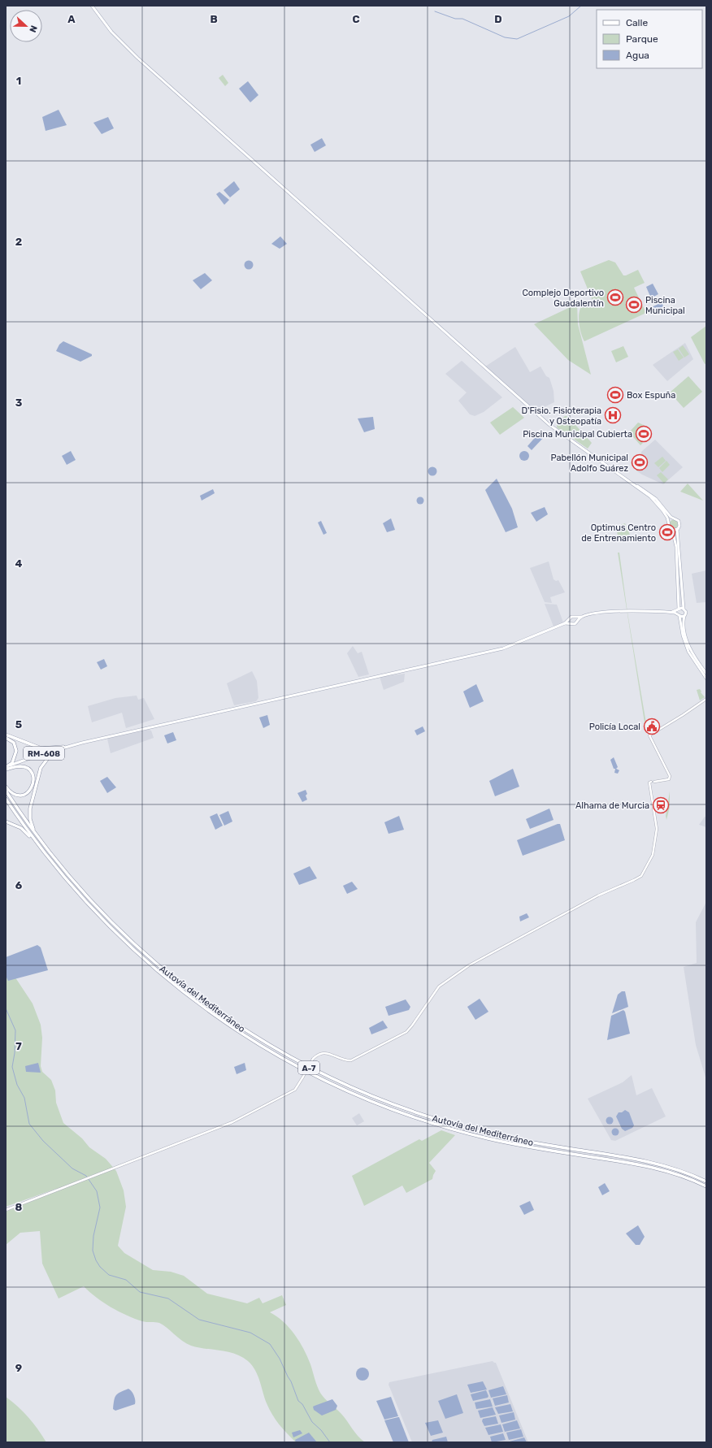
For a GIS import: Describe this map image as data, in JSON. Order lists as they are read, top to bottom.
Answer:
{
  "streets": {
    "highway": ["Autovía del Mediterráneo", "A-7"]
  },
  "places": {
    "sports": [
      "Complejo Deportivo Guadalentín",
      "Piscina Municipal",
      "Box Espuña",
      "Piscina Municipal Cubierta",
      "Pabellón Municipal Adolfo Suárez",
      "Optimus Centro de Entrenamiento"
    ],
    "hospital": ["D'Fisio. Fisioterapia y Osteopatía"],
    "public building": ["Policía Local"],
    "station": ["Alhama de Murcia"]
  },
  "legend": ["Calle", "Parque", "Agua"],
  "north": "right",
  "grid": {
    "columns": [
      "A",
      "B",
      "C",
      "D"
    ],
    "rows": [
      "1",
      "2",
      "3",
      "4",
      "5",
      "6",
      "7",
      "8",
      "9"
    ]
  }
}
